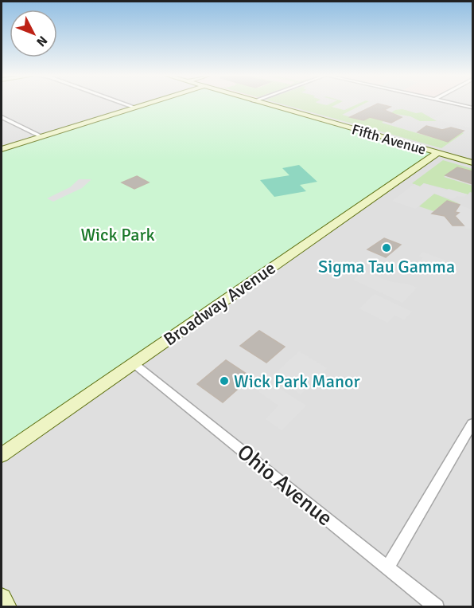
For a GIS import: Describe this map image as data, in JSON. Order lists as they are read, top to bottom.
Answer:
{
  "streets": {
    "street": ["Fifth Avenue", "Broadway Avenue", "Ohio Avenue"]
  },
  "crossings": [
    ["Fifth Avenue", "Broadway Avenue"],
    ["Broadway Avenue", "Ohio Avenue"]
  ],
  "parks": ["Wick Park"],
  "places": ["Sigma Tau Gamma", "Wick Park Manor"],
  "north": "bottom right"
}
